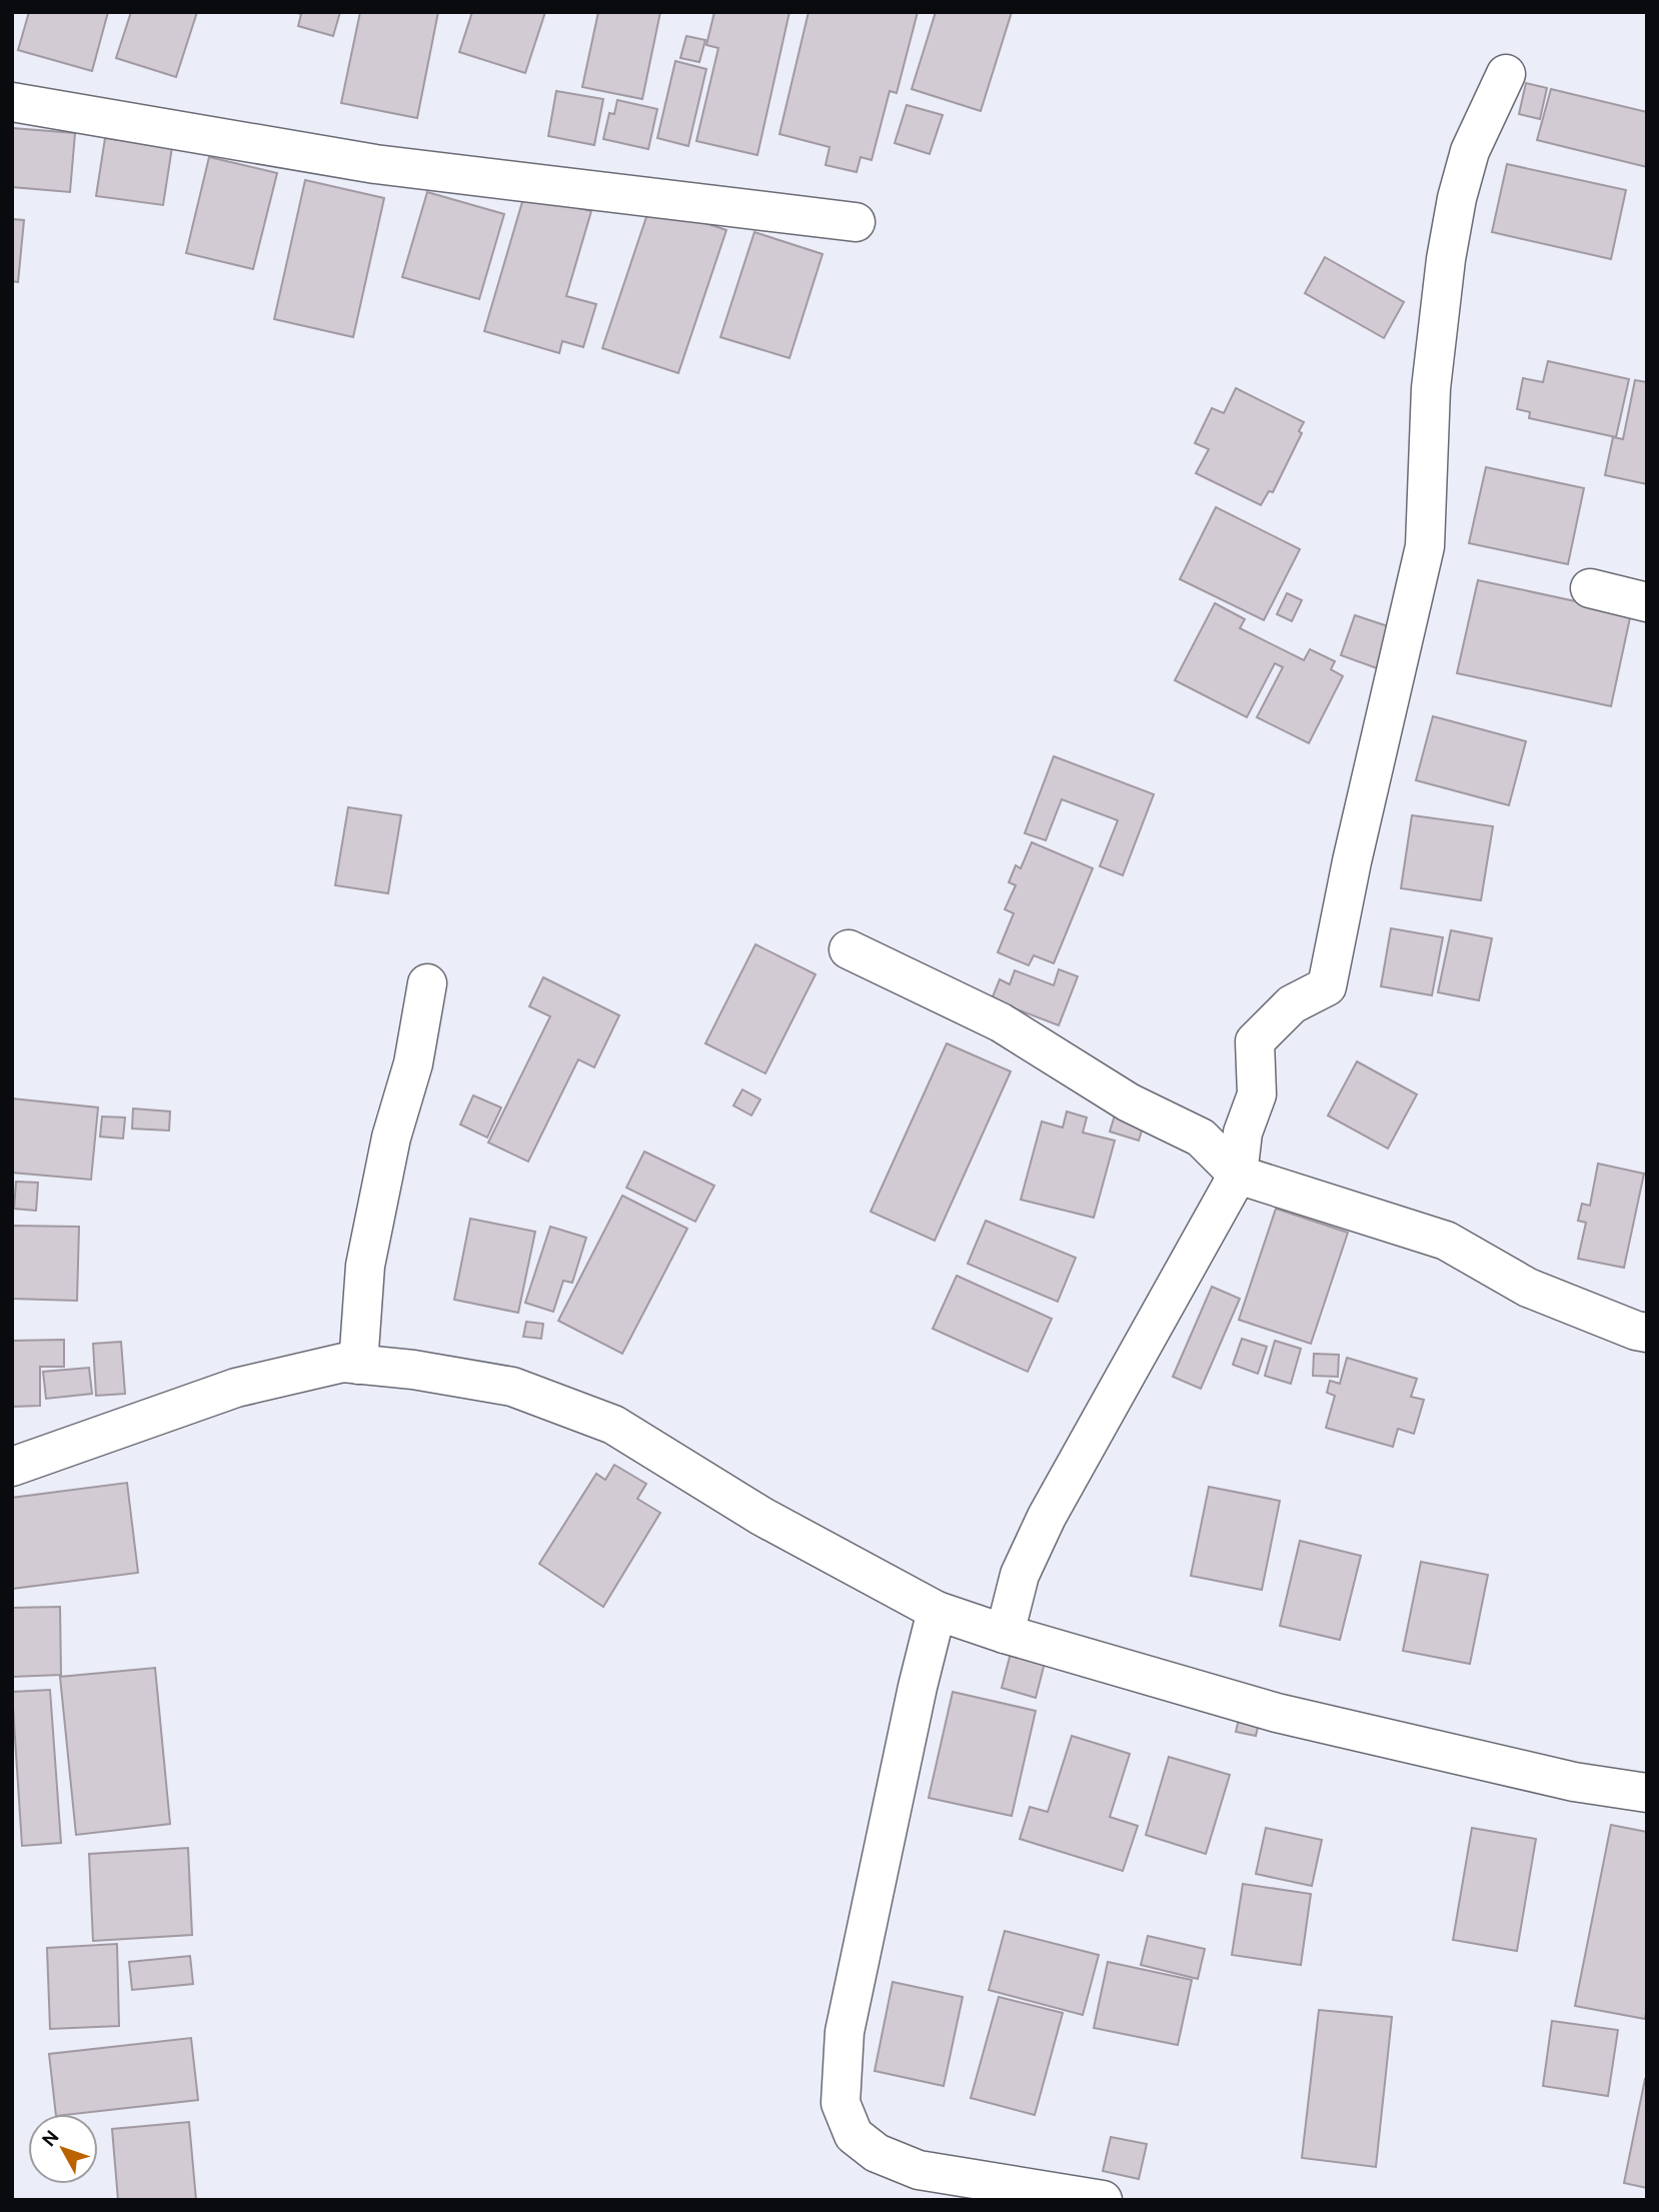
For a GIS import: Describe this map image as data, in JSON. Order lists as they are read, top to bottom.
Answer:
{
  "north": "top left"
}
